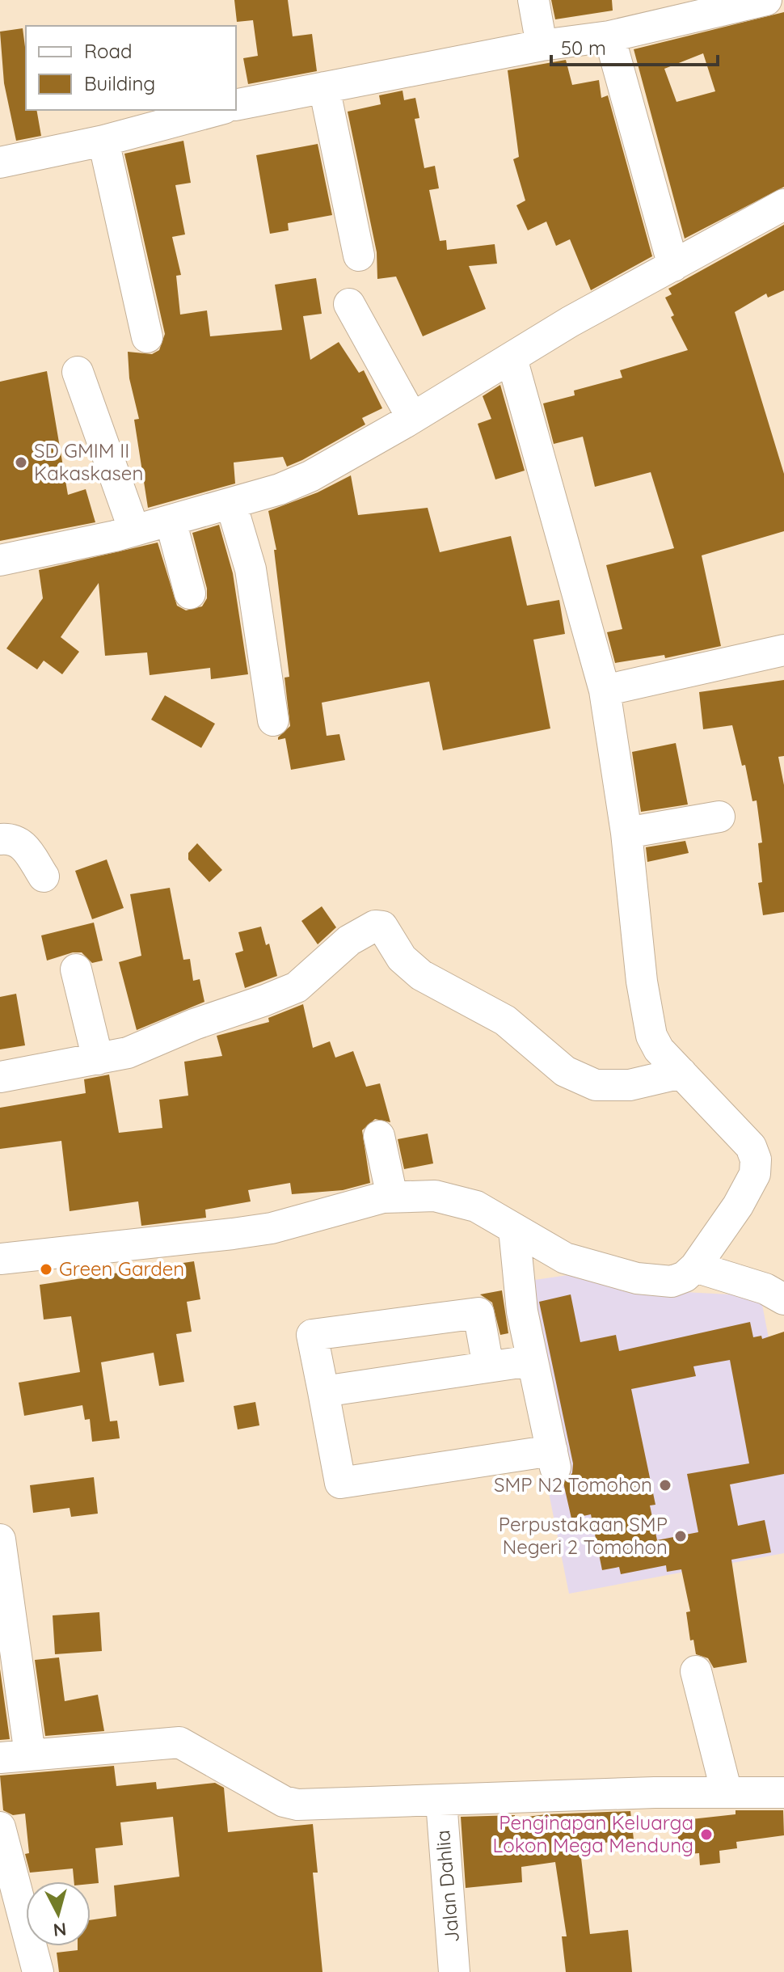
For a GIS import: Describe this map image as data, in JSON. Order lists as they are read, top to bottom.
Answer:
{
  "streets": {
    "street": ["Jalan Dahlia"]
  },
  "places": [
    "SD GMIM II Kakaskasen",
    "Green Garden",
    "SMP N2 Tomohon",
    "Perpustakaan SMP Negeri 2 Tomohon",
    "Penginapan Keluarga Lokon Mega Mendung"
  ],
  "legend": ["Road", "Building"],
  "scale_bar": "50 m",
  "north": "bottom"
}
